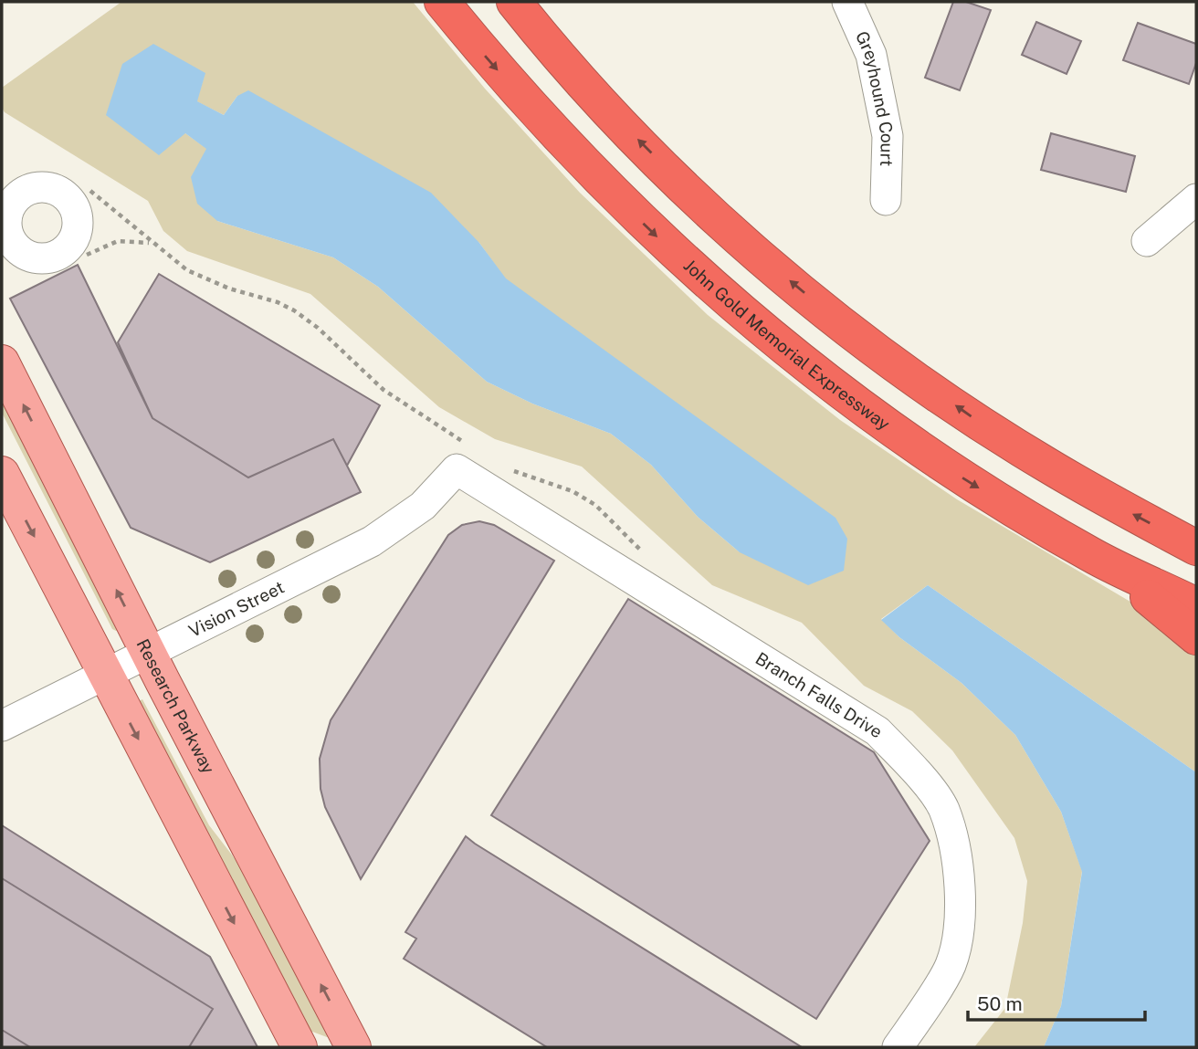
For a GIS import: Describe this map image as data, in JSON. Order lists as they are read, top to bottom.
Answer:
{
  "streets": {
    "highway": ["John Gold Memorial Expressway"],
    "main road": ["Research Parkway"],
    "street": ["Greyhound Court", "Vision Street", "Branch Falls Drive"]
  },
  "crossings": [
    ["Vision Street", "Branch Falls Drive"],
    ["Vision Street", "Research Parkway"]
  ],
  "scale_bar": "50 m"
}
